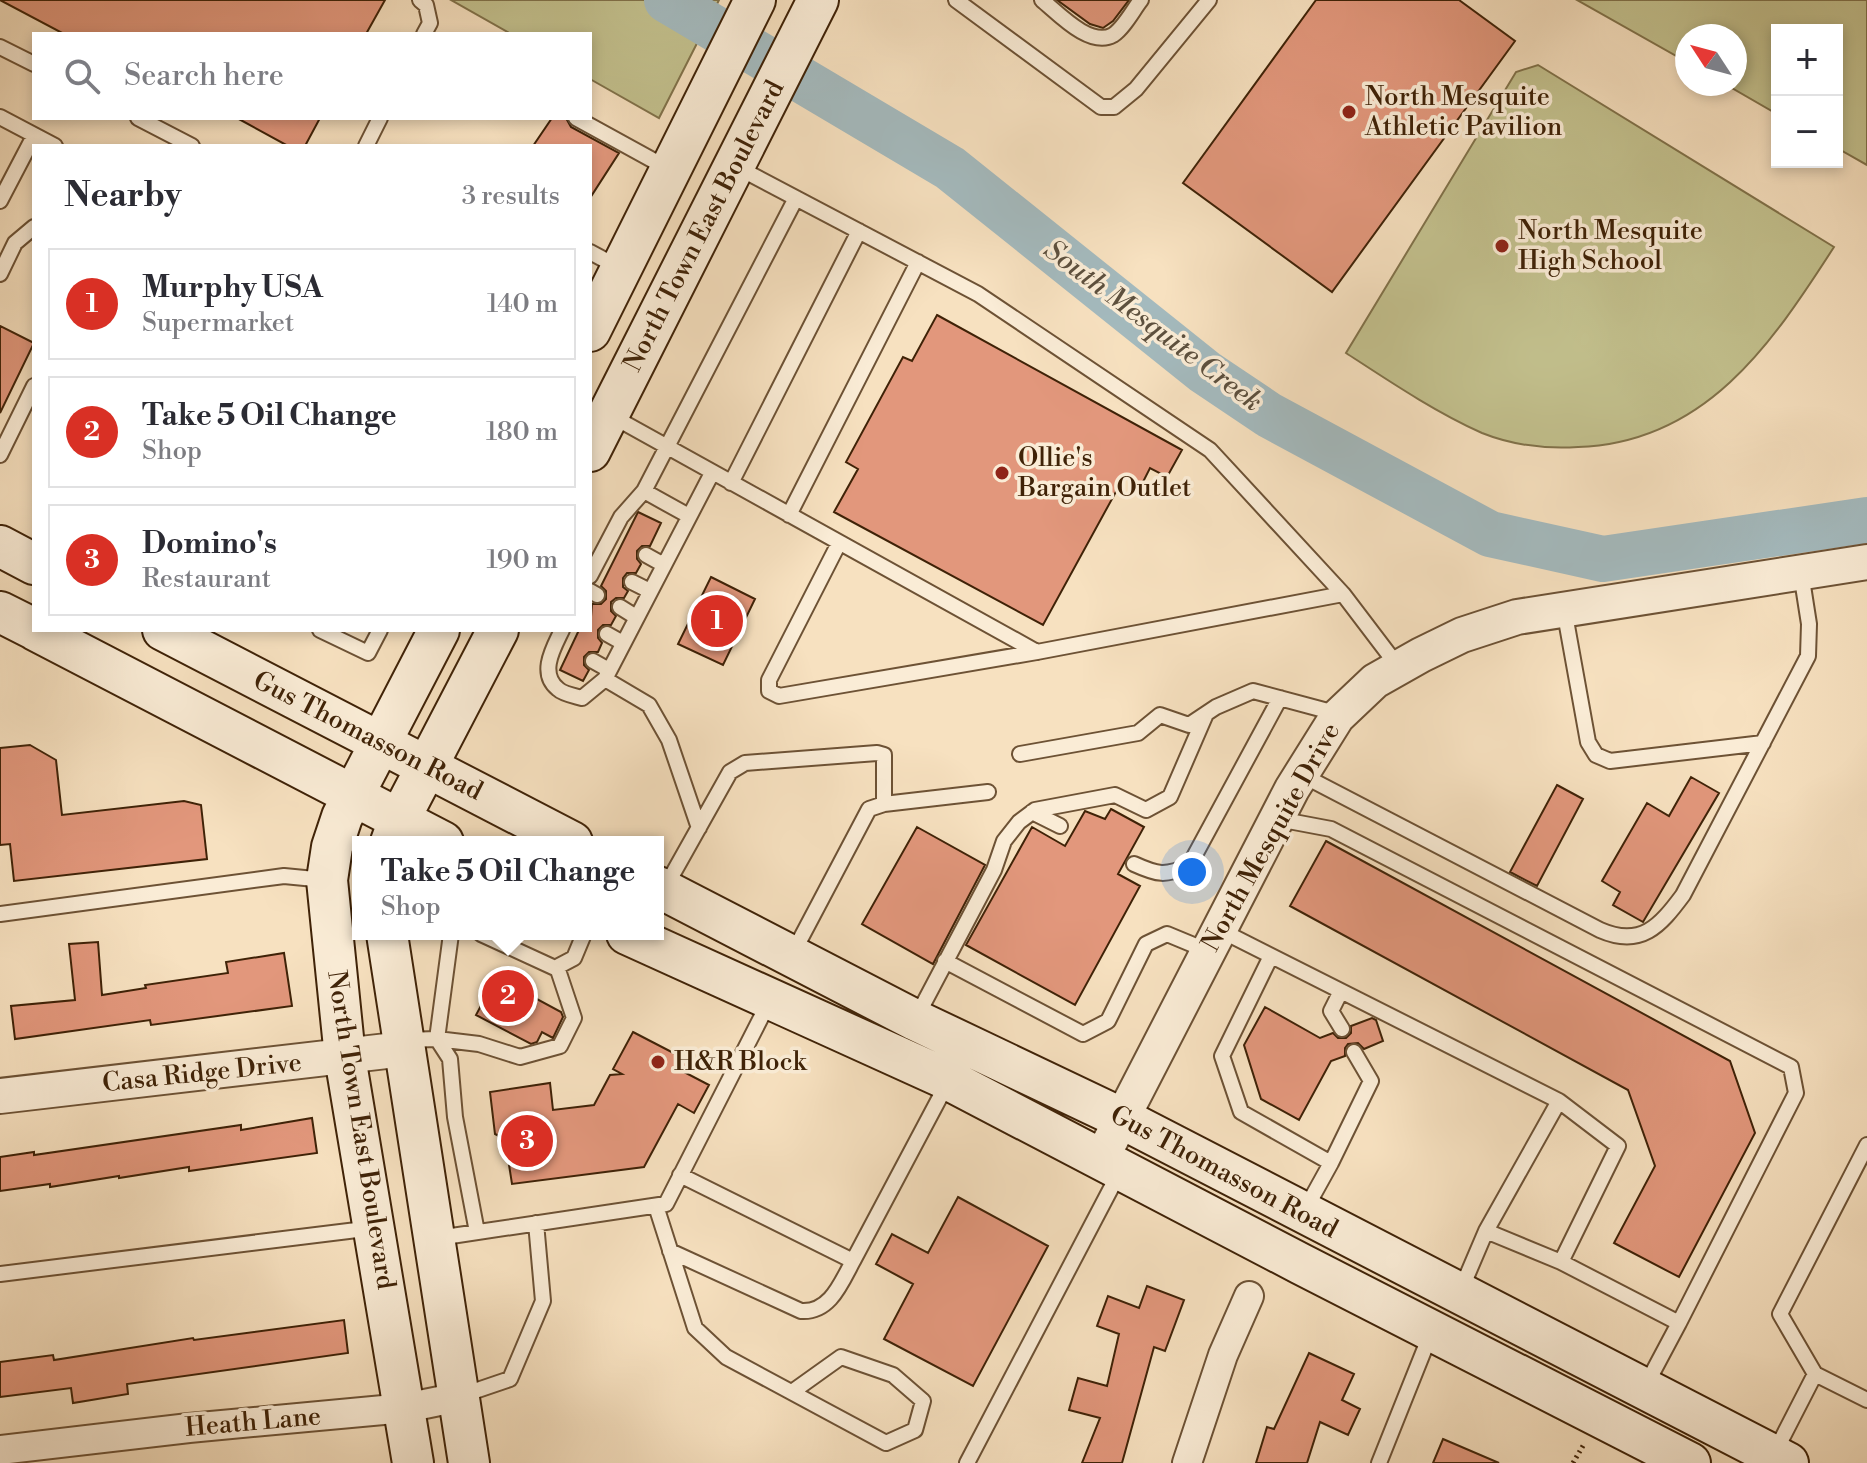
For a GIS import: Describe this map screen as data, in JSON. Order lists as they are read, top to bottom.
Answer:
{
  "streets": {
    "main road": ["North Town East Boulevard", "Gus Thomasson Road"],
    "street": ["North Mesquite Drive", "Casa Ridge Drive", "Heath Lane"]
  },
  "crossings": [
    ["North Town East Boulevard", "Gus Thomasson Road"],
    ["North Town East Boulevard", "Casa Ridge Drive"],
    ["North Town East Boulevard", "Heath Lane"],
    ["Gus Thomasson Road", "North Mesquite Drive"]
  ],
  "water": ["South Mesquite Creek"],
  "places": [
    "North Mesquite Athletic Pavilion",
    "North Mesquite High School",
    "Ollie's Bargain Outlet",
    "H&R Block"
  ],
  "north": "top left",
  "page": {
    "map_buttons": ["+", "−"],
    "search": "Search here",
    "heading": ["Nearby", "3 results"],
    "list": [
      {
        "mark": "1",
        "name": "Murphy USA",
        "note": "Supermarket",
        "value": "140 m"
      },
      {
        "mark": "2",
        "name": "Take 5 Oil Change",
        "note": "Shop",
        "value": "180 m"
      },
      {
        "mark": "3",
        "name": "Domino's",
        "note": "Restaurant",
        "value": "190 m"
      }
    ],
    "pins": ["1", "2", "3"],
    "popup": ["Take 5 Oil Change", "Shop"]
  }
}
